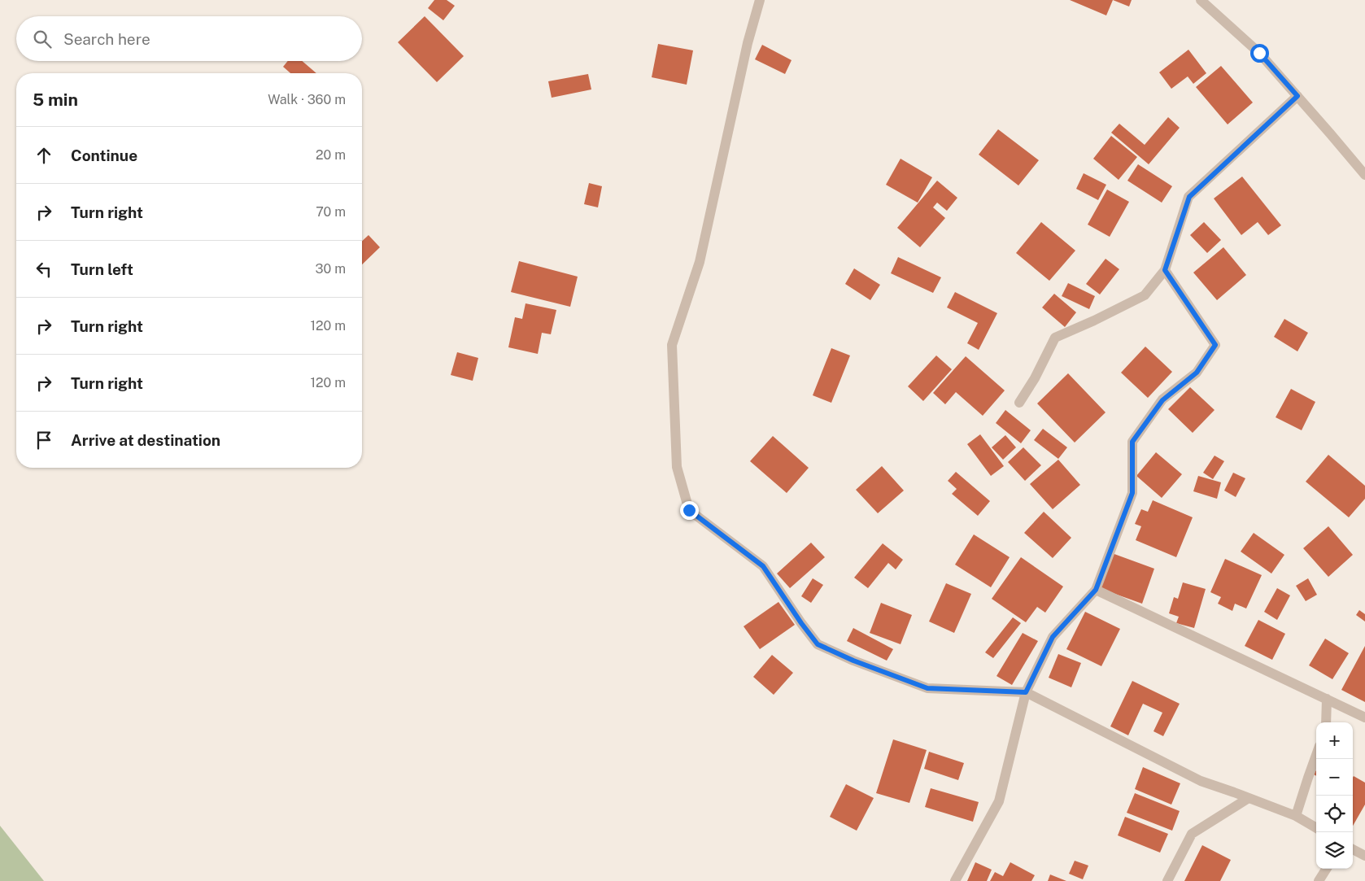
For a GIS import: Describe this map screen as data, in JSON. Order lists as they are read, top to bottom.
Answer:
{
  "page": {
    "search": "Search here",
    "heading": ["5 min", "Walk · 360 m"],
    "list": [
      ["Continue", "20 m"],
      ["Turn right", "70 m"],
      ["Turn left", "30 m"],
      ["Turn right", "120 m"],
      ["Turn right", "120 m"],
      "Arrive at destination"
    ],
    "map_buttons": ["+", "−"]
  }
}
